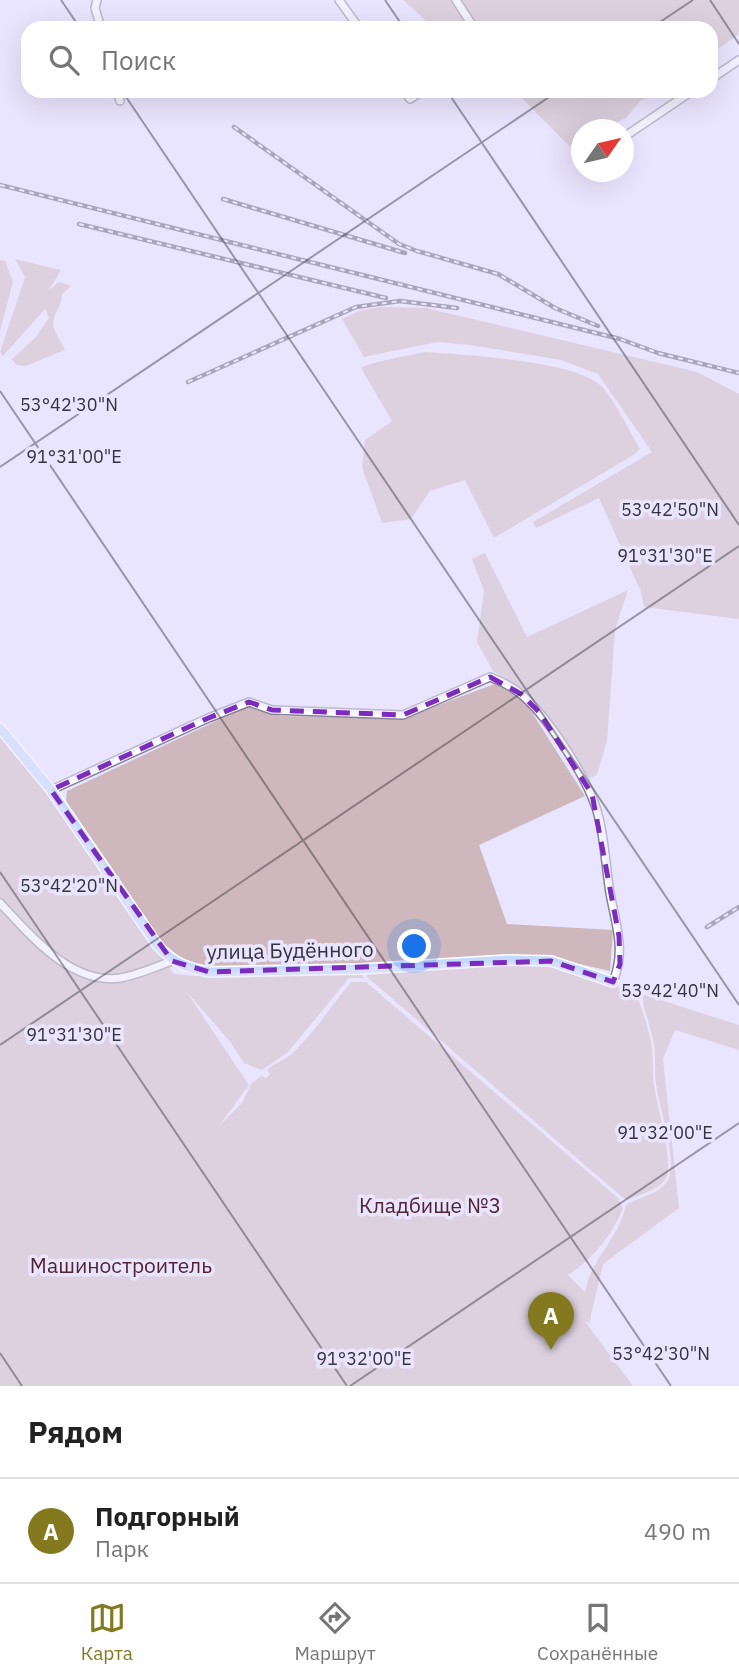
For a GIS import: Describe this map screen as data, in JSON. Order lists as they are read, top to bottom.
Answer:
{
  "streets": {
    "main road": ["улица Будённого"]
  },
  "parks": ["Кладбище №3", "Машиностроитель"],
  "north": "top right",
  "page": {
    "search": "Поиск",
    "pins": "A",
    "heading": "Рядом",
    "list": [
      {
        "mark": "A",
        "name": "Подгорный",
        "note": "Парк",
        "value": "490 m"
      }
    ],
    "nav": ["Карта", "Маршрут", "Сохранённые"]
  },
  "coordinates": [
    "53°42'30\"N",
    "91°31'00\"E",
    "53°42'50\"N",
    "91°31'30\"E",
    "53°42'20\"N",
    "53°42'40\"N",
    "91°32'00\"E"
  ]
}
